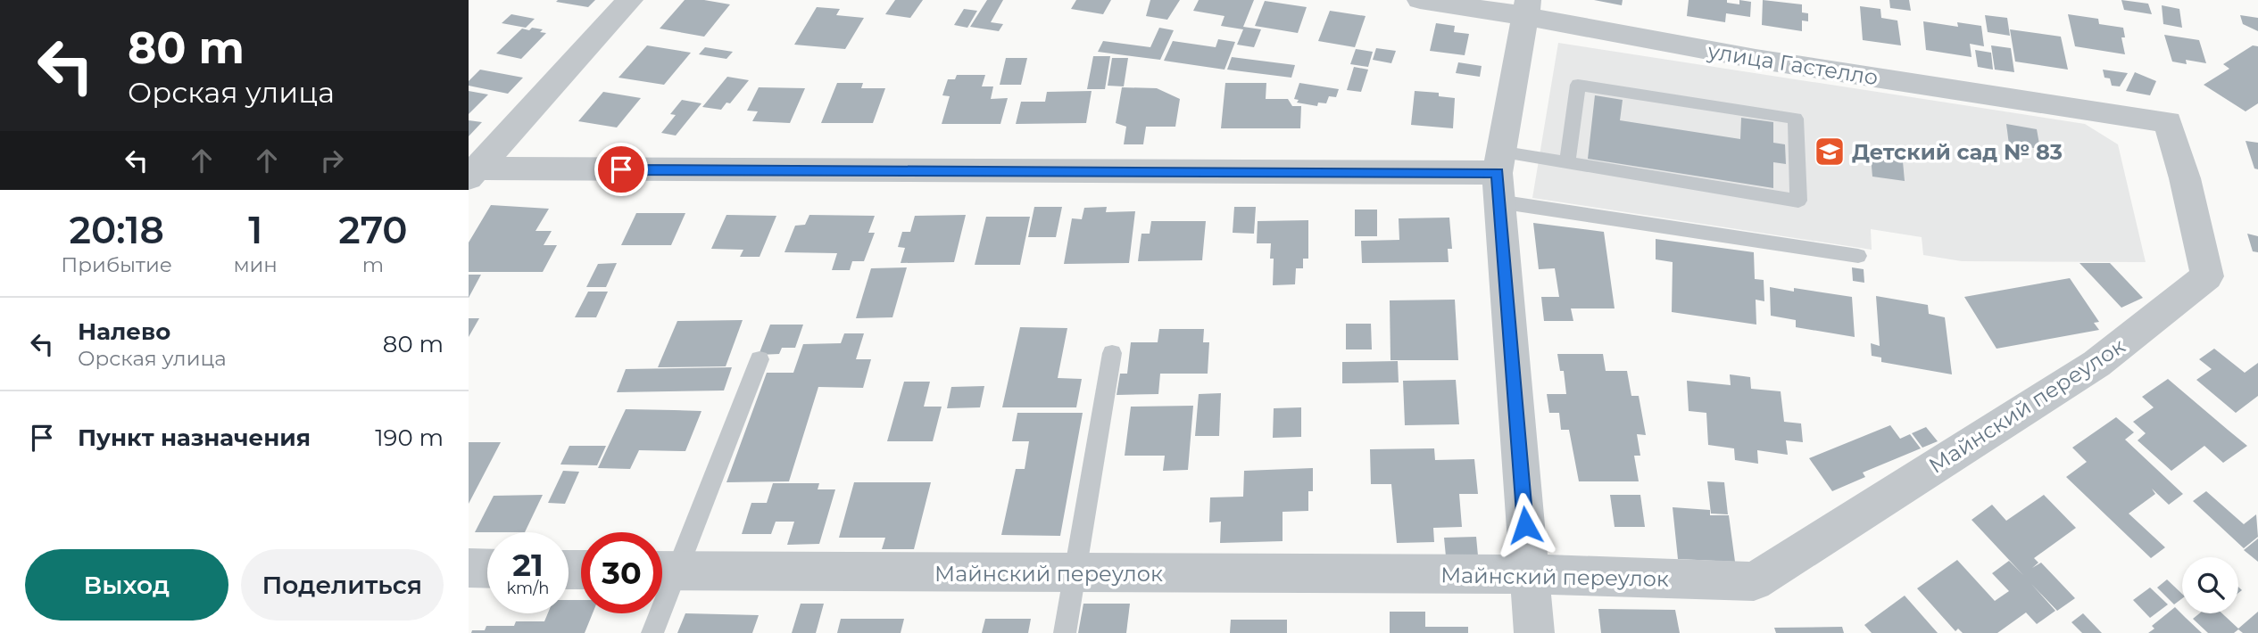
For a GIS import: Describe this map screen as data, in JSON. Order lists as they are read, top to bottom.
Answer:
{
  "streets": {
    "street": ["улица Гастелло", "Майнский переулок"]
  },
  "crossings": [
    ["улица Гастелло", "Майнский переулок"]
  ],
  "places": {
    "school or university": ["Детский сад № 83"]
  },
  "page": {
    "turn": ["80 m", "Орская улица"],
    "eta": [
      "20:18",
      "Прибытие",
      "1",
      "мин",
      "270",
      "m"
    ],
    "list": [
      {
        "name": "Налево",
        "note": "Орская улица",
        "value": "80 m"
      },
      {
        "name": "Пункт назначения",
        "value": "190 m"
      }
    ],
    "speed": "21 km/h",
    "limit": "30",
    "buttons": ["Выход", "Поделиться"]
  }
}
